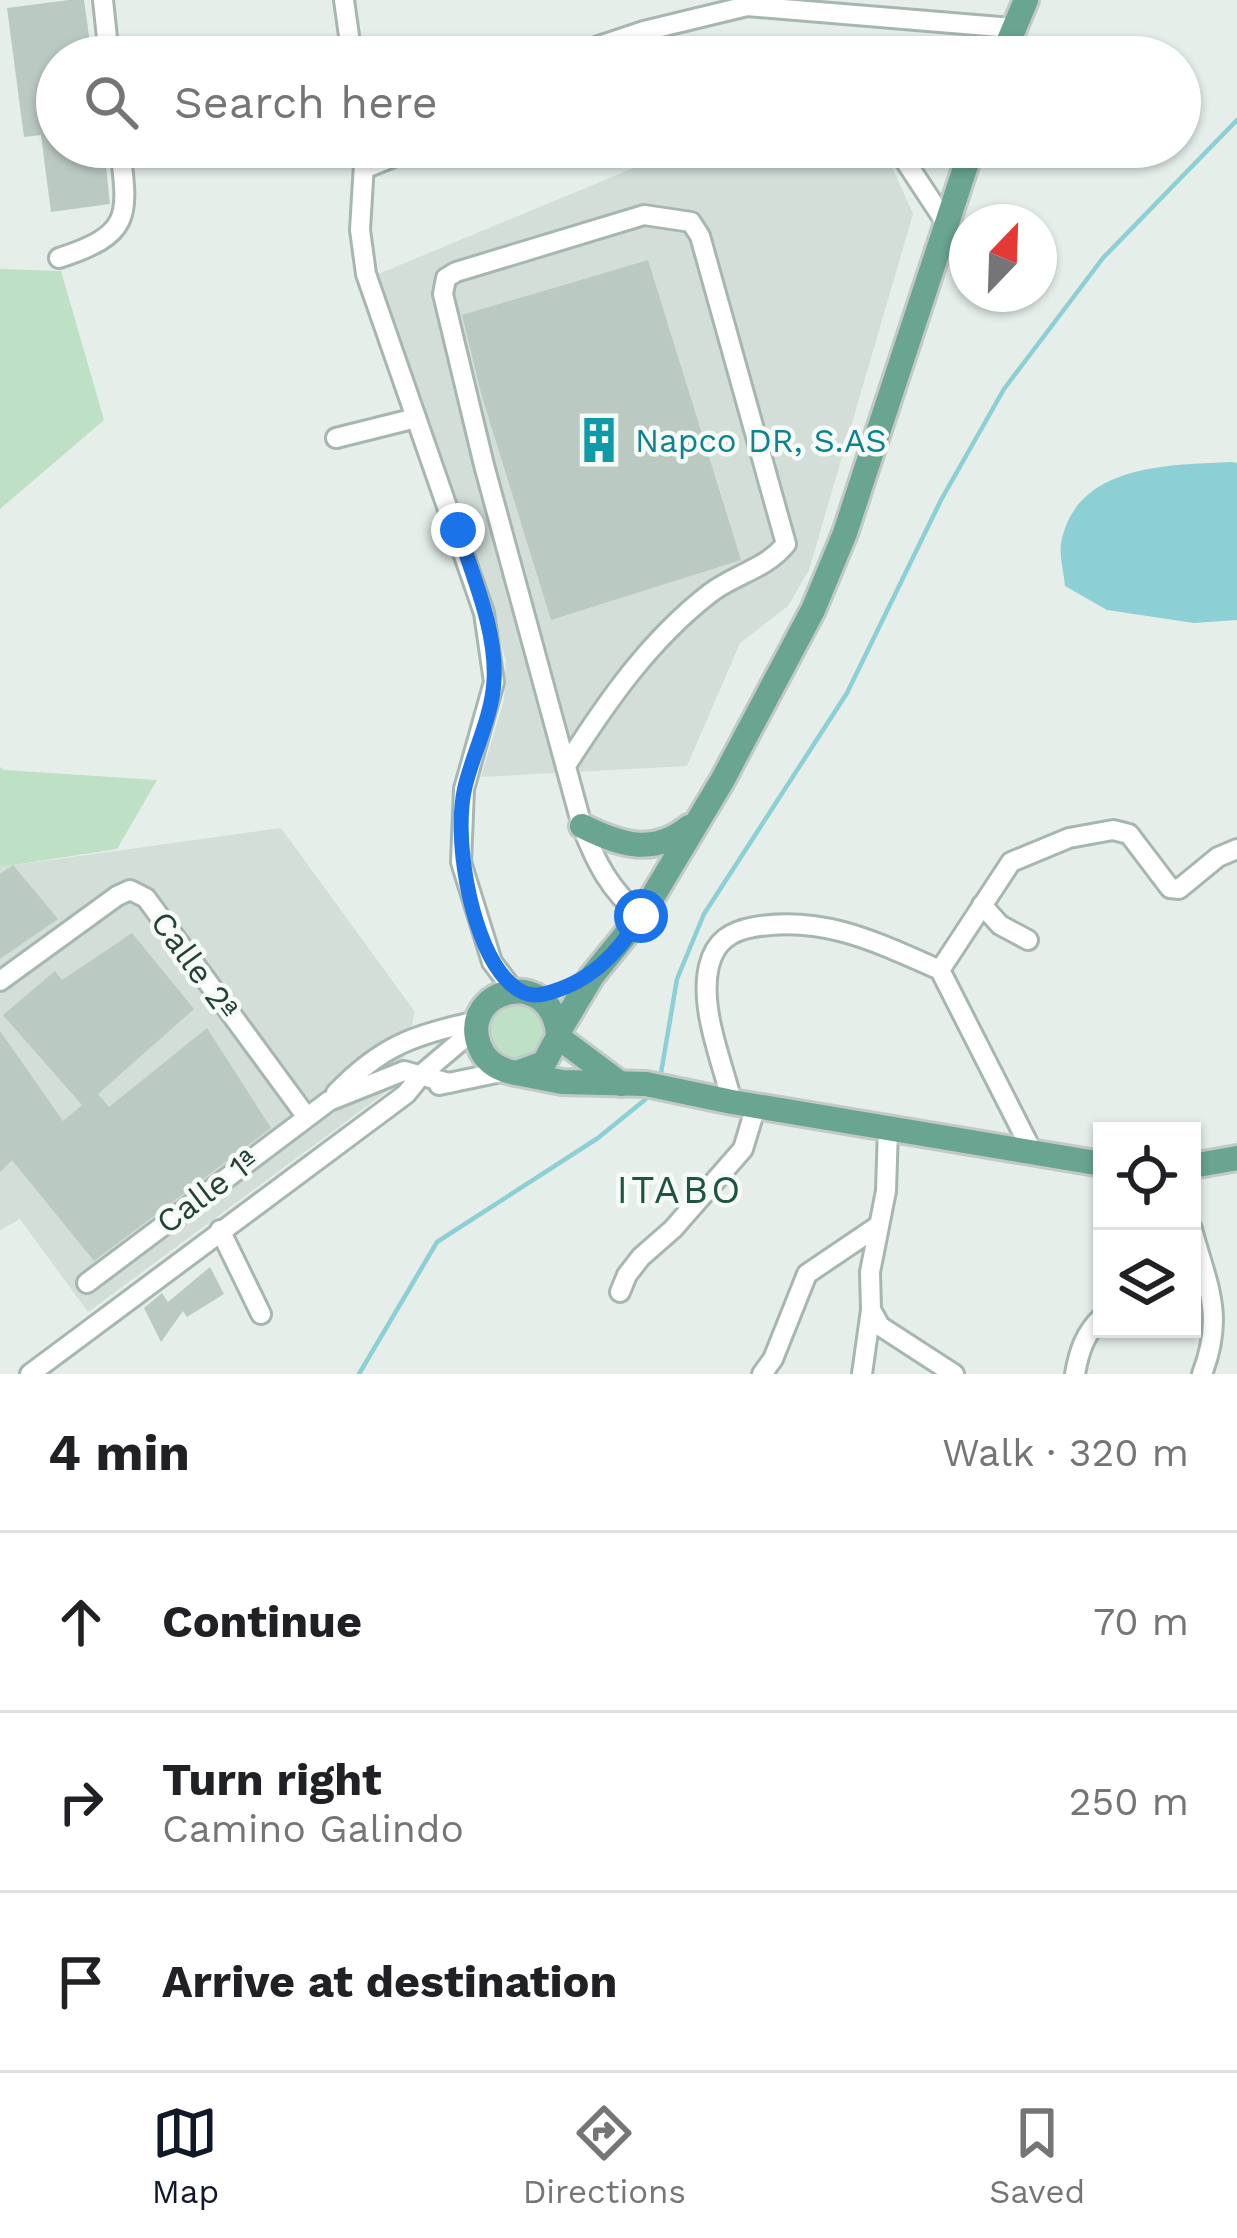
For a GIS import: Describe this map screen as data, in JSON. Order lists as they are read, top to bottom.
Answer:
{
  "streets": {
    "street": ["Calle 2ª", "Calle 1ª"]
  },
  "crossings": [
    ["Calle 2ª", "Calle 1ª"]
  ],
  "districts": ["ITABO"],
  "places": {
    "building": ["Napco DR, S.AS"]
  },
  "north": "top right",
  "page": {
    "search": "Search here",
    "heading": ["4 min", "Walk · 320 m"],
    "list": [
      ["Continue", "70 m"],
      ["Turn right", "Camino Galindo", "250 m"],
      "Arrive at destination"
    ],
    "nav": ["Map", "Directions", "Saved"]
  }
}
